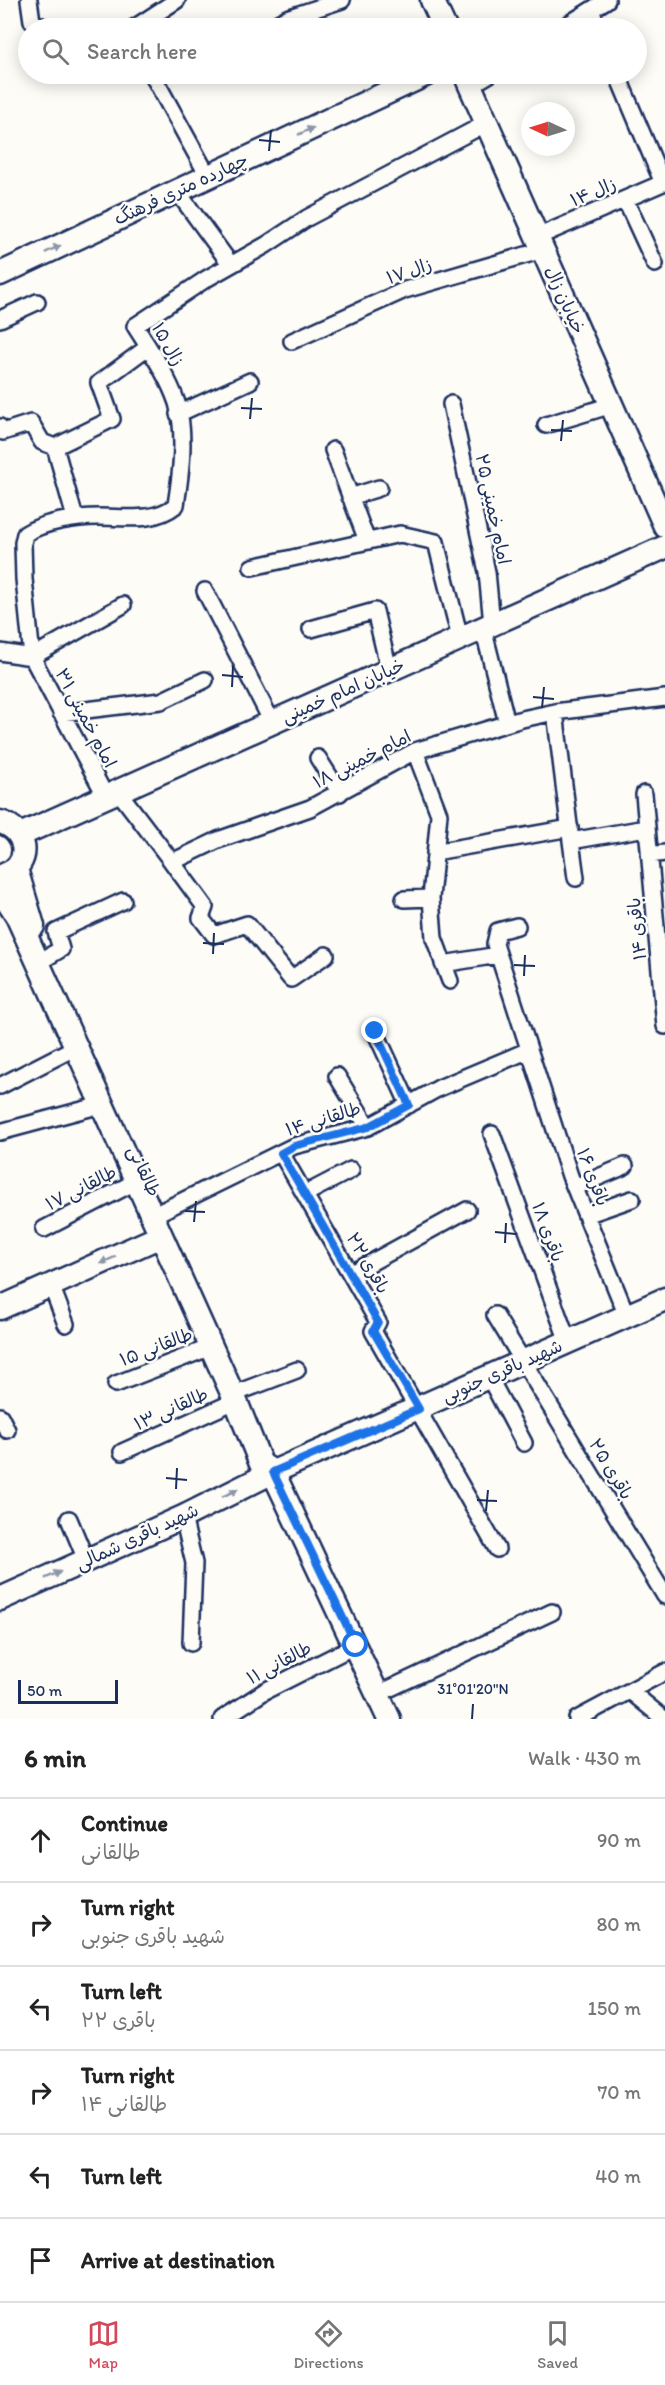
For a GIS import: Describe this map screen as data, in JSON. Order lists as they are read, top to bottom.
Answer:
{
  "streets": {
    "main road": [
      "چهارده متری فرهنگ",
      "خیابان زال",
      "خیابان امام خمینی",
      "طالقانی",
      "شهید باقری جنوبی",
      "شهید باقری شمالی"
    ],
    "street": [
      "زال ۱۴",
      "زال ۱۷",
      "زال ۱۵",
      "امام خمینی ۲۵",
      "امام خمینی ۳۱",
      "امام خمینی ۱۸",
      "باقری ۱۴",
      "طالقانی ۱۴",
      "باقری ۱۶",
      "طالقانی ۱۷",
      "باقری ۱۸",
      "باقری ۲۲",
      "طالقانی ۱۵",
      "طالقانی ۱۳",
      "باقری ۲۵",
      "طالقانی ۱۱"
    ]
  },
  "crossings": [
    ["زال ۱۴", "زال ۱۷"],
    ["زال ۱۴", "خیابان زال"],
    ["زال ۱۷", "خیابان زال"],
    ["خیابان زال", "زال ۱۵"],
    ["زال ۱۵", "امام خمینی ۳۱"],
    ["امام خمینی ۲۵", "خیابان امام خمینی"],
    ["امام خمینی ۲۵", "امام خمینی ۱۸"],
    ["خیابان امام خمینی", "امام خمینی ۳۱"],
    ["طالقانی ۱۴", "طالقانی"],
    ["طالقانی ۱۴", "باقری ۱۶"],
    ["طالقانی ۱۴", "باقری ۲۲"],
    ["طالقانی", "طالقانی ۱۷"],
    ["طالقانی", "طالقانی ۱۵"],
    ["طالقانی", "شهید باقری جنوبی"],
    ["طالقانی", "طالقانی ۱۳"],
    ["طالقانی", "شهید باقری شمالی"],
    ["طالقانی", "طالقانی ۱۱"],
    ["باقری ۱۶", "شهید باقری جنوبی"],
    ["باقری ۱۸", "شهید باقری جنوبی"],
    ["باقری ۲۲", "شهید باقری جنوبی"],
    ["شهید باقری جنوبی", "باقری ۲۵"],
    ["شهید باقری جنوبی", "شهید باقری شمالی"]
  ],
  "one_way": ["چهارده متری فرهنگ", "شهید باقری شمالی"],
  "scale_bar": "50 m",
  "north": "left",
  "page": {
    "search": "Search here",
    "scale": "50 m",
    "heading": ["6 min", "Walk · 430 m"],
    "list": [
      ["Continue", "طالقانی", "90 m"],
      ["Turn right", "شهید باقری جنوبی", "80 m"],
      ["Turn left", "باقری ۲۲", "150 m"],
      ["Turn right", "طالقانی ۱۴", "70 m"],
      ["Turn left", "40 m"],
      "Arrive at destination"
    ],
    "nav": ["Map", "Directions", "Saved"]
  },
  "coordinates": ["31°01'20\"N"]
}
